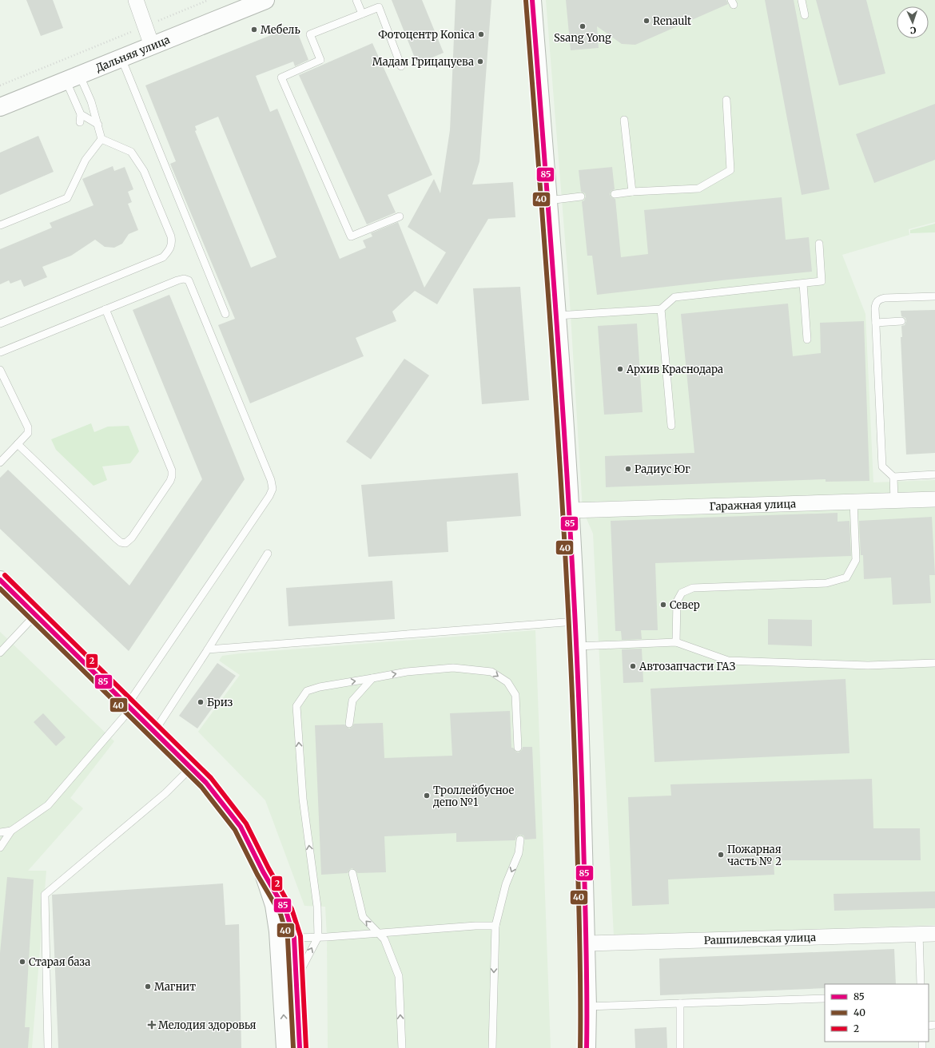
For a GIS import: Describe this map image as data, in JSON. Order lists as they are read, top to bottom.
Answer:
{
  "streets": {
    "street": ["Дальняя улица", "Гаражная улица", "Рашпилевская улица"]
  },
  "places": {
    "other": [
      "Renault",
      "Ssang Yong",
      "Мебель",
      "Фотоцентр Konica",
      "Мадам Грицацуева",
      "Архив Краснодара",
      "Радиус Юг",
      "Север",
      "Автозапчасти ГАЗ",
      "Бриз",
      "Троллейбусное депо №1",
      "Пожарная часть № 2",
      "Старая база",
      "Магнит"
    ],
    "health": ["Мелодия здоровья"]
  },
  "lines": ["transit line 85", "transit line 40", "transit line 2"],
  "legend": ["85", "40", "2"],
  "north": "bottom"
}
